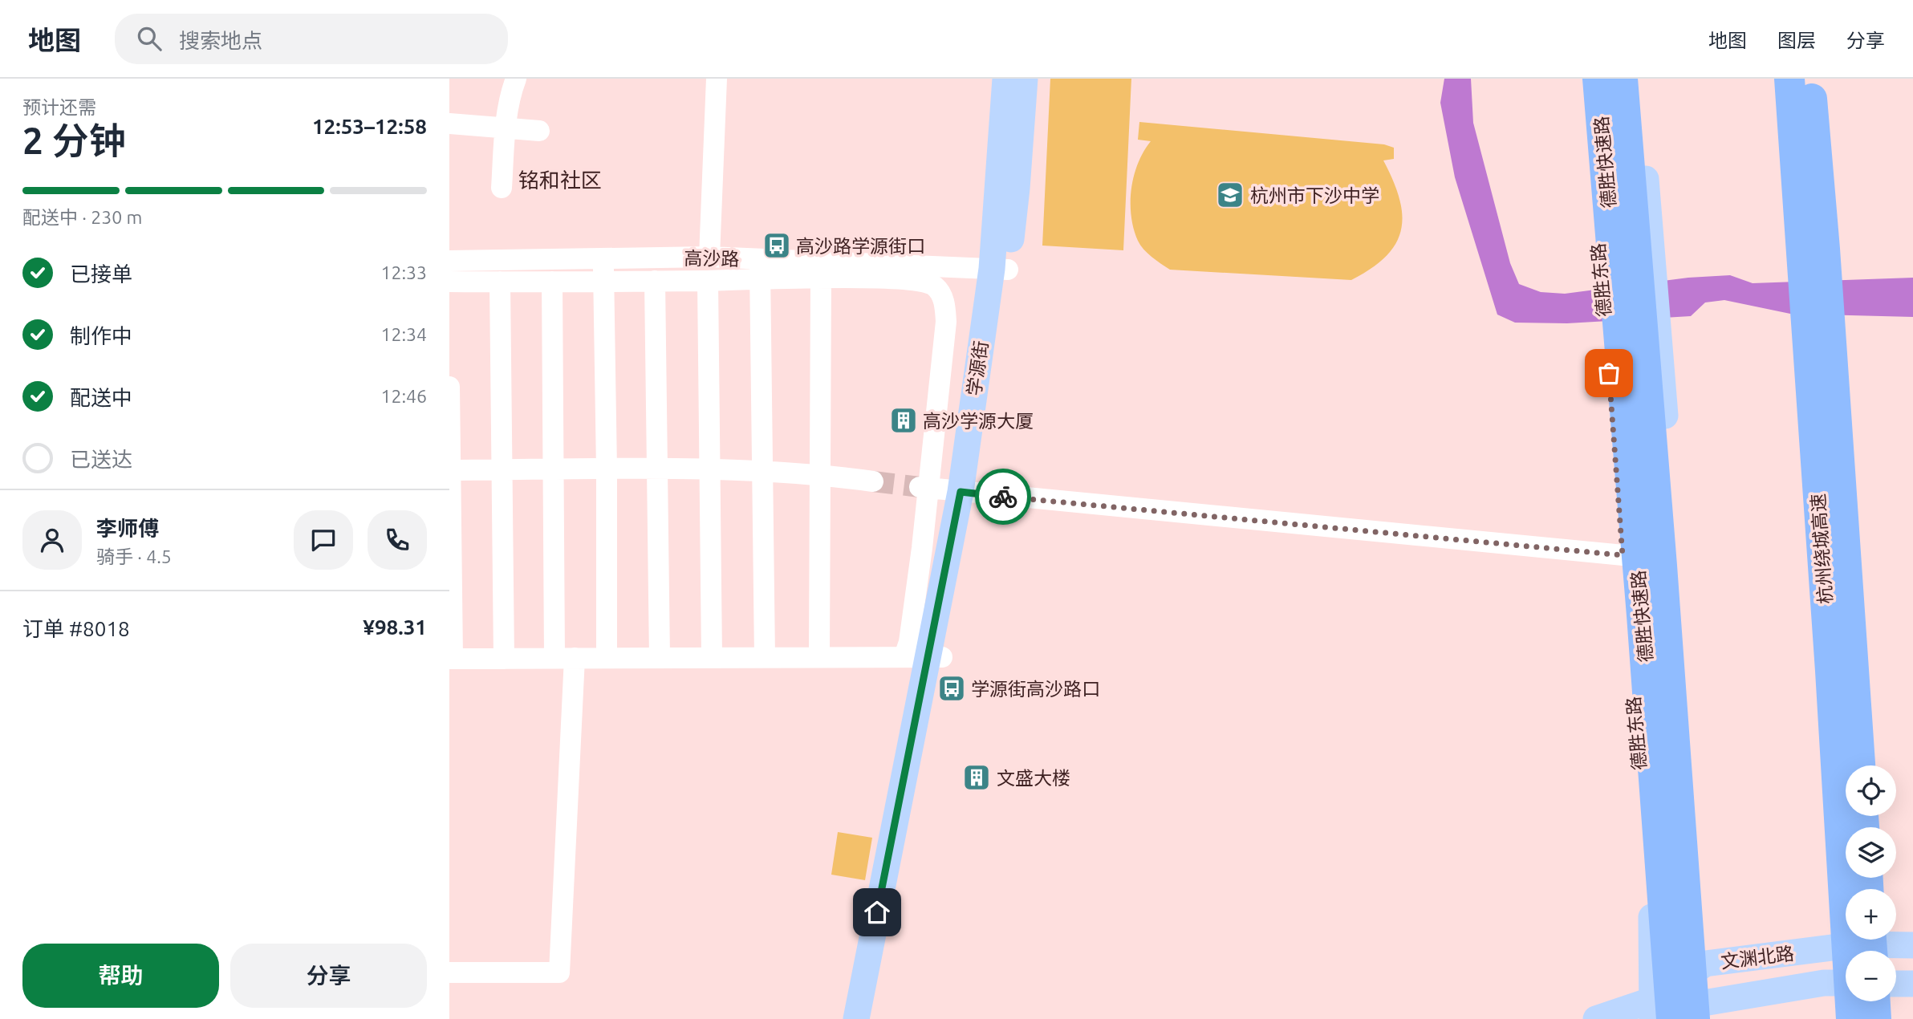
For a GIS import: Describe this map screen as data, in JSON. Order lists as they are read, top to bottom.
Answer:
{
  "streets": {
    "highway": ["德胜快速路", "杭州绕城高速"],
    "main road": ["德胜东路", "学源街", "文渊北路"],
    "street": ["高沙路"]
  },
  "crossings": [
    ["德胜快速路", "德胜东路"],
    ["德胜快速路", "文渊北路"],
    ["高沙路", "学源街"],
    ["德胜东路", "文渊北路"]
  ],
  "districts": ["铭和社区"],
  "places": {
    "school or university": ["杭州市下沙中学"],
    "bus stop": ["高沙路学源街口", "学源街高沙路口"],
    "building": ["高沙学源大厦", "文盛大楼"]
  },
  "page": {
    "header": "地图",
    "search": "搜索地点",
    "nav": ["地图", "图层", "分享"],
    "heading": ["2 分钟", "预计还需", "12:53–12:58"],
    "panel": [
      "李师傅",
      "骑手 · 4.5",
      "订单 #8018",
      "¥98.31"
    ],
    "bar": "配送中 · 230 m",
    "list": [
      ["已接单", "12:33"],
      ["制作中", "12:34"],
      ["配送中", "12:46"],
      "已送达"
    ],
    "map_buttons": ["+", "−"],
    "buttons": ["帮助", "分享"]
  }
}
